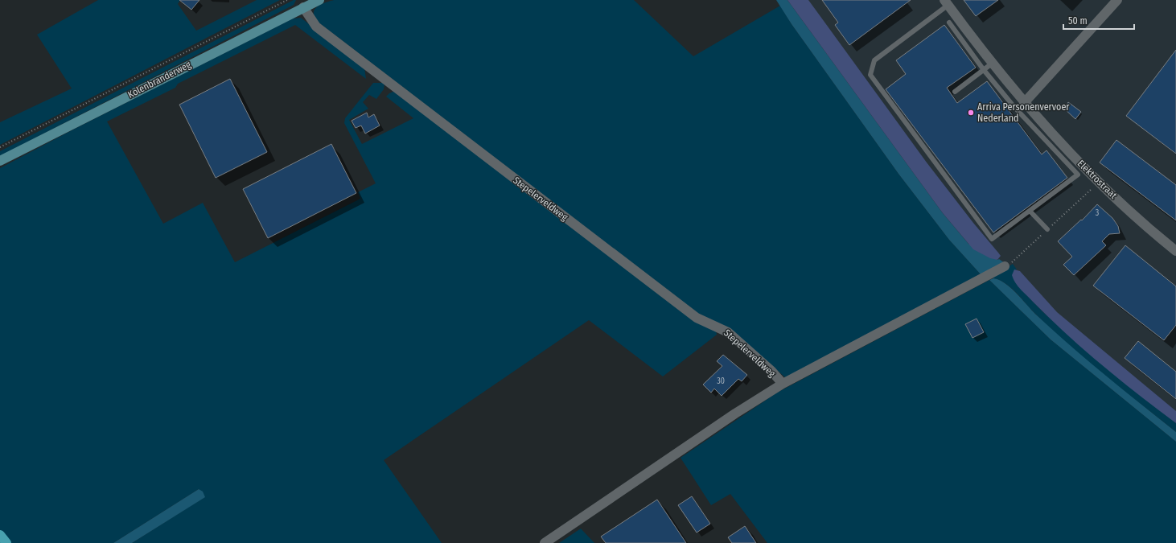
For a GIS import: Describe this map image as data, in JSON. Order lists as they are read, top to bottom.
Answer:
{
  "streets": {
    "main road": ["Kolenbranderweg"],
    "street": ["Elektrostraat", "Stepelerveldweg"]
  },
  "crossings": [
    ["Kolenbranderweg", "Stepelerveldweg"]
  ],
  "places": ["Arriva Personenvervoer Nederland"],
  "house_numbers": ["3", "30"],
  "scale_bar": "50 m"
}
